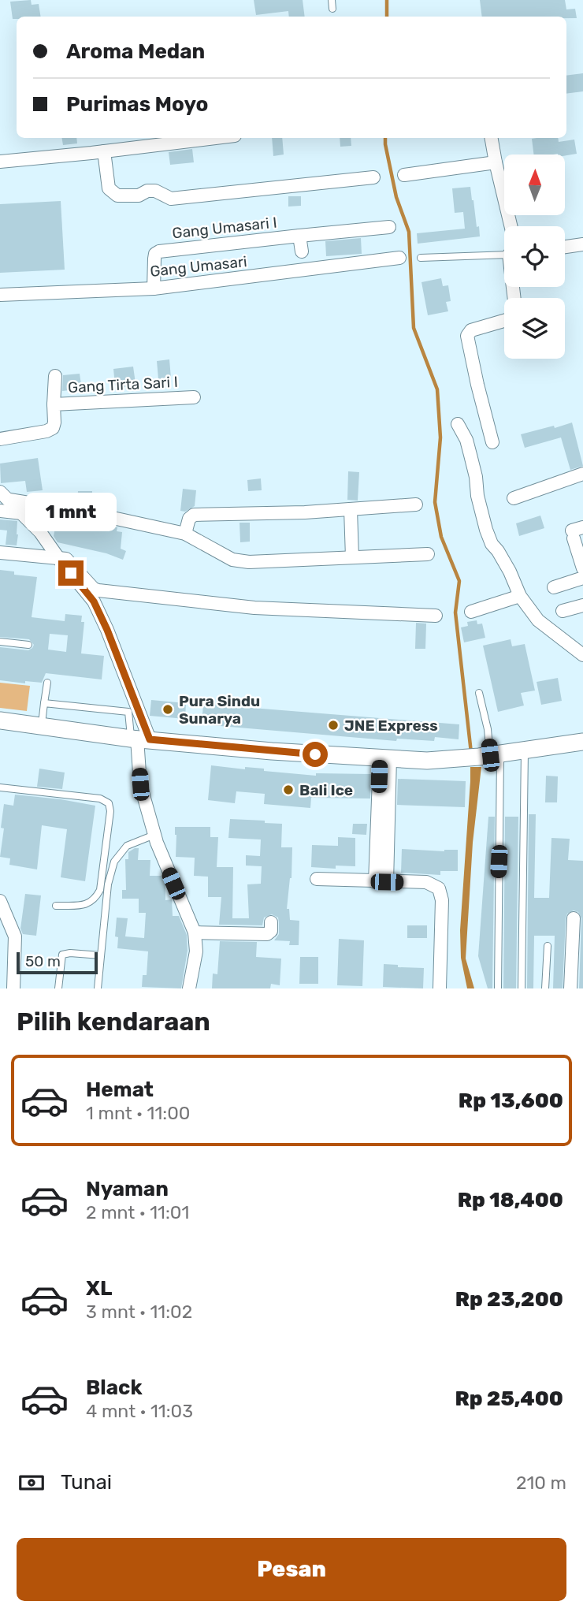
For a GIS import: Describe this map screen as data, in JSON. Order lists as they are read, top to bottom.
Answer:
{
  "streets": {
    "street": ["Gang Umasari I", "Gang Umasari", "Gang Tirta Sari I"]
  },
  "crossings": [
    ["Gang Umasari I", "Gang Umasari"]
  ],
  "places": ["Pura Sindu Sunarya", "JNE Express", "Bali Ice"],
  "scale_bar": "50 m",
  "north": "top",
  "page": {
    "banner": ["Aroma Medan", "Purimas Moyo"],
    "bubble": "1 mnt",
    "scale": "50 m",
    "heading": "Pilih kendaraan",
    "list": [
      {
        "name": "Hemat",
        "note": "1 mnt · 11:00",
        "value": "Rp 13,600"
      },
      {
        "name": "Nyaman",
        "note": "2 mnt · 11:01",
        "value": "Rp 18,400"
      },
      {
        "name": "XL",
        "note": "3 mnt · 11:02",
        "value": "Rp 23,200"
      },
      {
        "name": "Black",
        "note": "4 mnt · 11:03",
        "value": "Rp 25,400"
      }
    ],
    "pay": ["Tunai", "210 m"],
    "buttons": "Pesan"
  }
}
